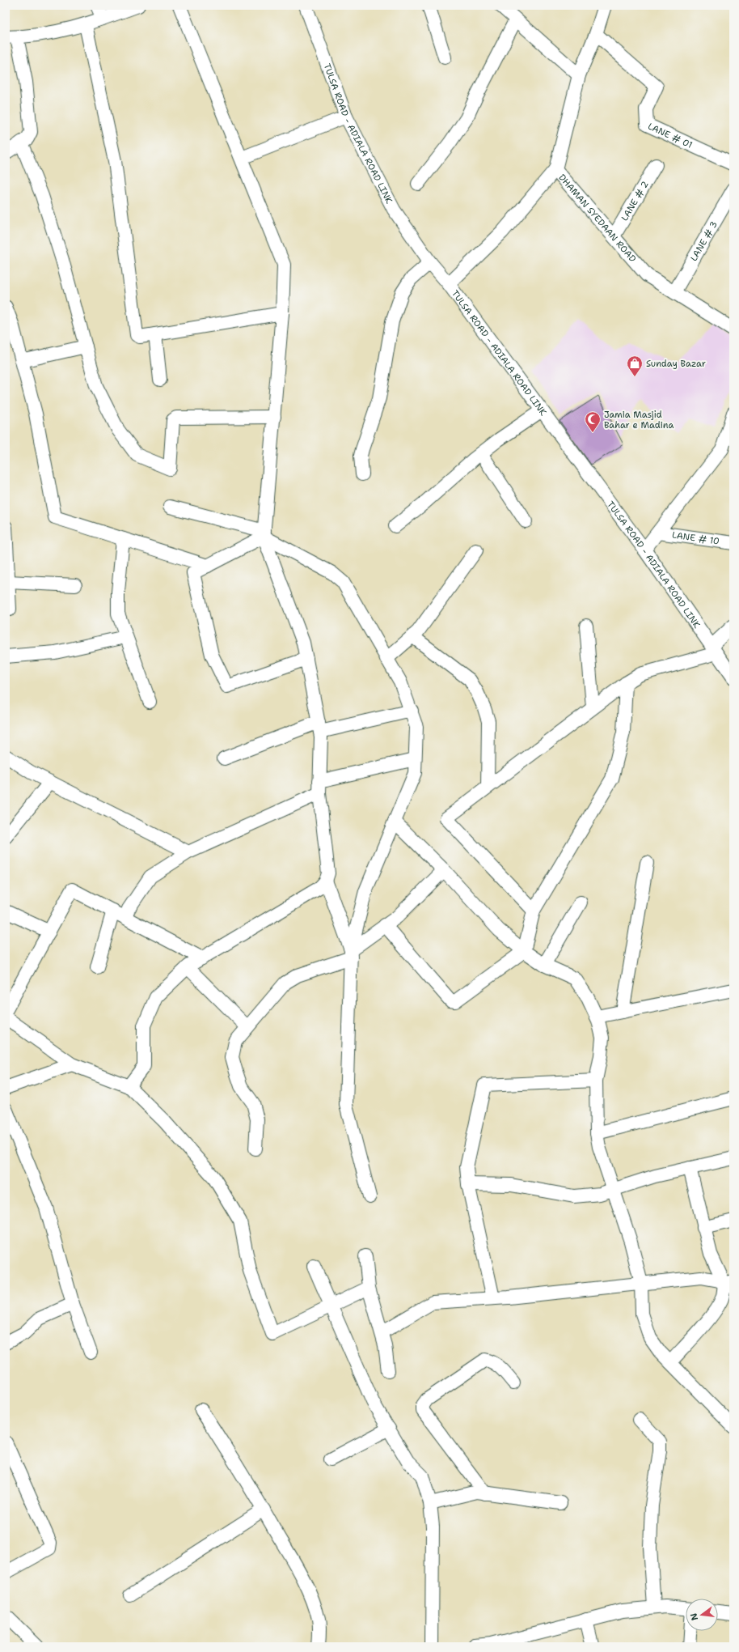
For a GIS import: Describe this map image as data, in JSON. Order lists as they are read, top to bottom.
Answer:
{
  "streets": {
    "street": [
      "TULSA ROAD - ADIALA ROAD LINK",
      "LANE # 01",
      "LANE # 2",
      "DHAMAN SYEDAAN ROAD",
      "LANE # 3",
      "LANE # 10"
    ]
  },
  "crossings": [
    ["LANE # 01", "DHAMAN SYEDAAN ROAD"],
    ["LANE # 2", "DHAMAN SYEDAAN ROAD"],
    ["DHAMAN SYEDAAN ROAD", "LANE # 3"]
  ],
  "places": {
    "shop": ["Sunday Bazar"],
    "mosque": ["Jamia Masjid Bahar e Madina"]
  },
  "north": "left"
}
